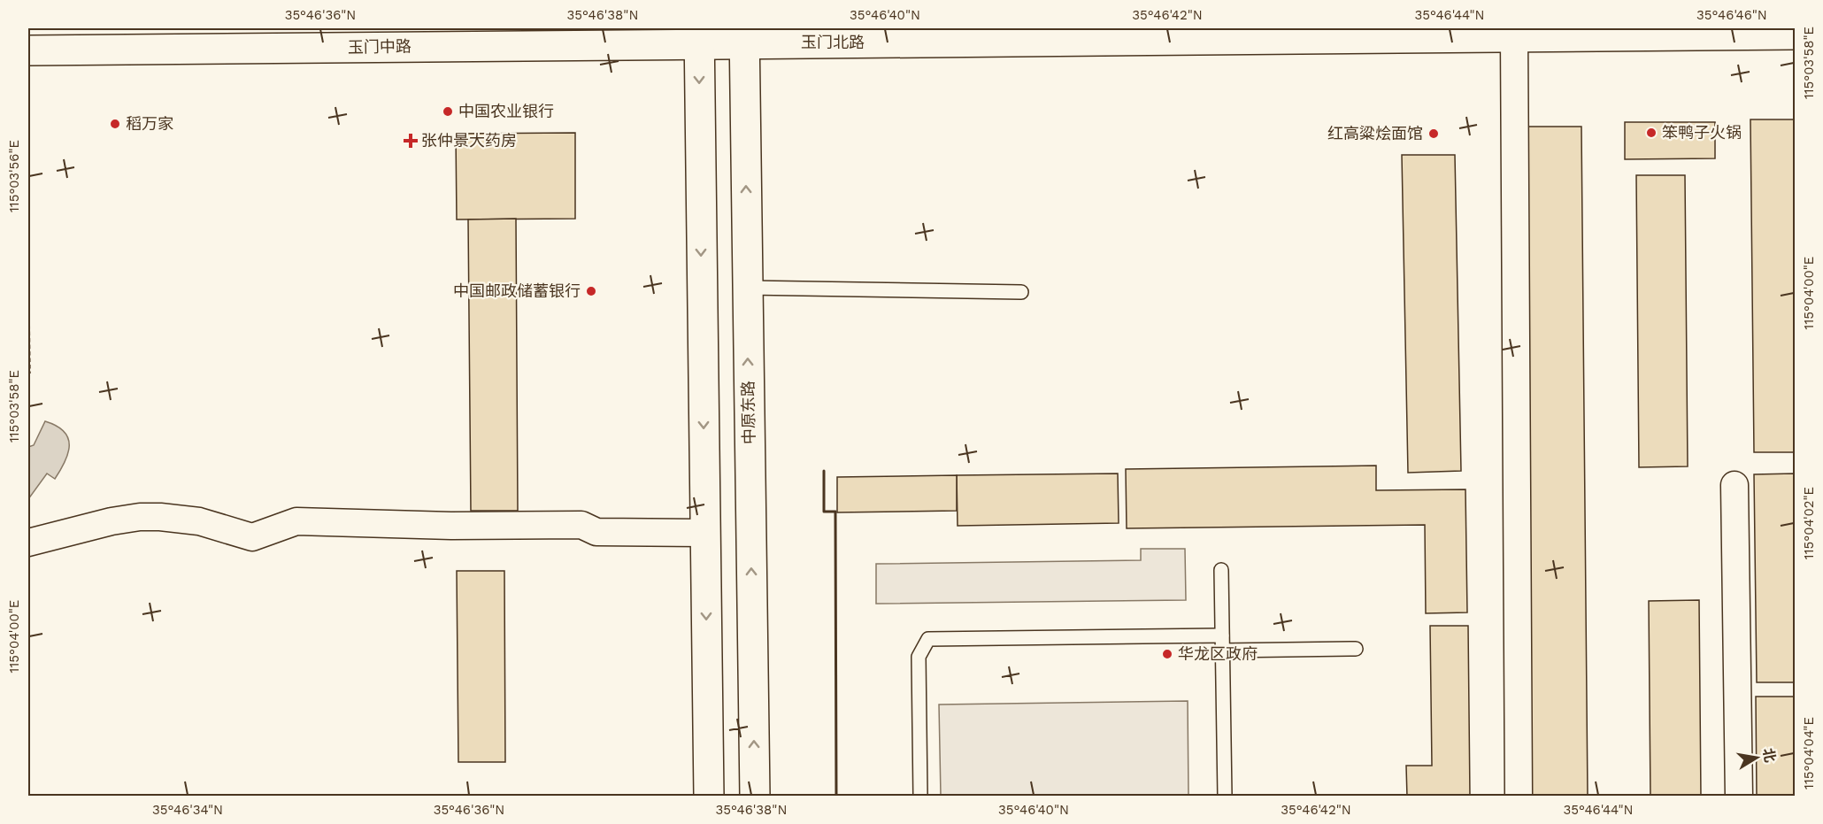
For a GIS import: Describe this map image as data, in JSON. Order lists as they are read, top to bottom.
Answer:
{
  "streets": {
    "street": ["玉门北路", "玉门中路", "中原东路"]
  },
  "crossings": [
    ["玉门北路", "玉门中路"],
    ["玉门北路", "中原东路"]
  ],
  "places": {
    "other": [
      "中国农业银行",
      "稻万家",
      "笨鸭子火锅",
      "红高粱烩面馆",
      "中国邮政储蓄银行",
      "华龙区政府"
    ],
    "health": ["张仲景大药房"]
  },
  "north": "right",
  "coordinates": [
    "35°46'36\"N",
    "35°46'38\"N",
    "35°46'40\"N",
    "35°46'42\"N",
    "35°46'44\"N",
    "35°46'46\"N",
    "115°03'58\"E",
    "115°03'56\"E",
    "115°04'00\"E",
    "115°04'02\"E",
    "115°04'04\"E",
    "35°46'34\"N"
  ]
}
